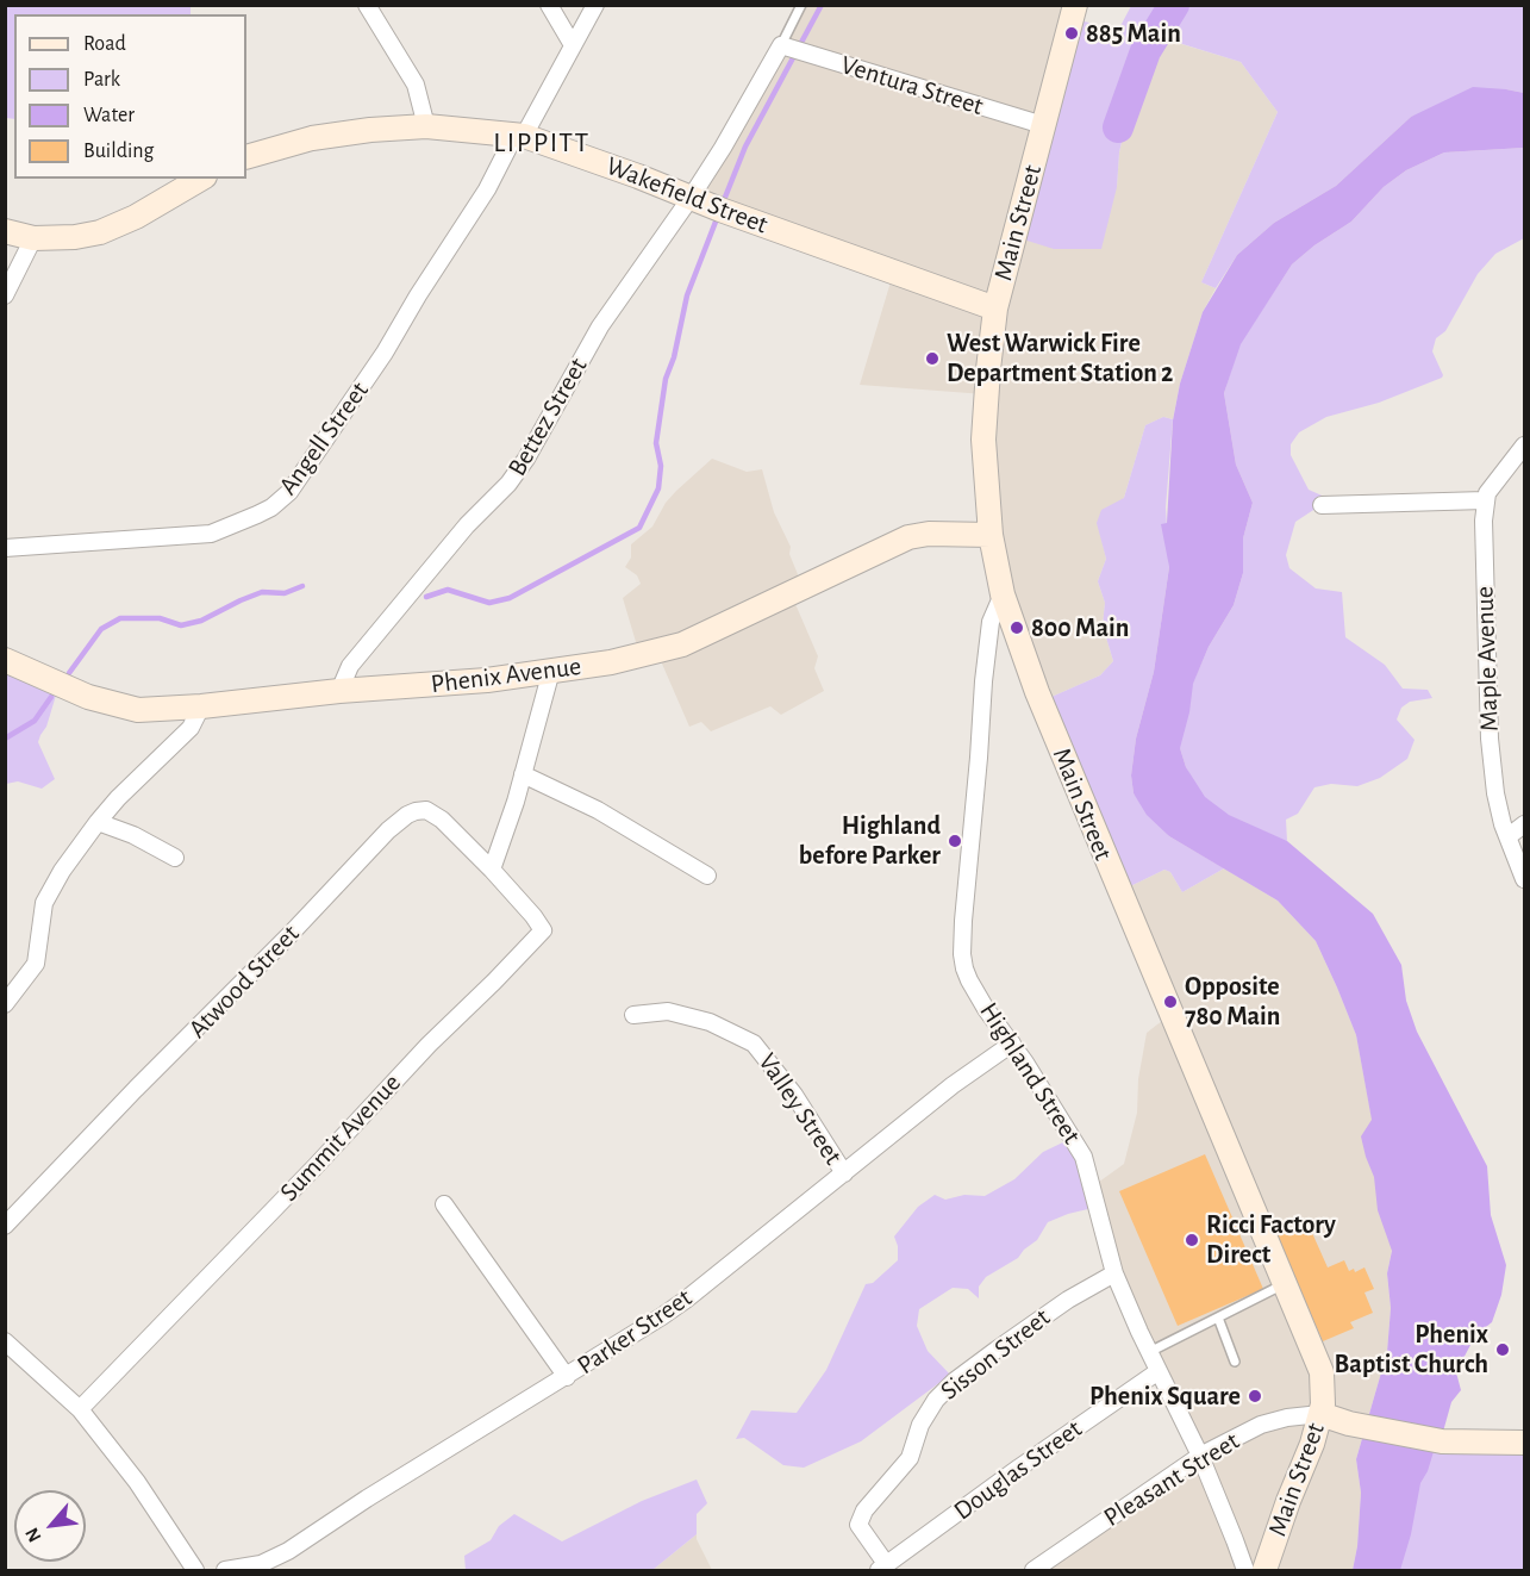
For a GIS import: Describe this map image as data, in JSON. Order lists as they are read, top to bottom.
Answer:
{
  "streets": {
    "main road": ["Wakefield Street", "Main Street", "Phenix Avenue"],
    "street": [
      "Ventura Street",
      "Bettez Street",
      "Angell Street",
      "Maple Avenue",
      "Atwood Street",
      "Highland Street",
      "Valley Street",
      "Summit Avenue",
      "Parker Street",
      "Sisson Street",
      "Douglas Street",
      "Pleasant Street"
    ]
  },
  "crossings": [
    ["Ventura Street", "Main Street"],
    ["Ventura Street", "Bettez Street"],
    ["Wakefield Street", "Main Street"],
    ["Wakefield Street", "Bettez Street"],
    ["Wakefield Street", "Angell Street"],
    ["Main Street", "Phenix Avenue"],
    ["Main Street", "Highland Street"],
    ["Main Street", "Pleasant Street"],
    ["Bettez Street", "Phenix Avenue"],
    ["Atwood Street", "Summit Avenue"],
    ["Highland Street", "Parker Street"],
    ["Highland Street", "Sisson Street"],
    ["Highland Street", "Douglas Street"],
    ["Highland Street", "Pleasant Street"],
    ["Valley Street", "Parker Street"],
    ["Sisson Street", "Douglas Street"]
  ],
  "districts": ["LIPPITT"],
  "places": [
    "885 Main",
    "West Warwick Fire Department Station 2",
    "800 Main",
    "Highland before Parker",
    "Opposite 780 Main",
    "Ricci Factory Direct",
    "Phenix Baptist Church",
    "Phenix Square"
  ],
  "legend": [
    "Road",
    "Park",
    "Water",
    "Building"
  ],
  "north": "bottom left"
}
